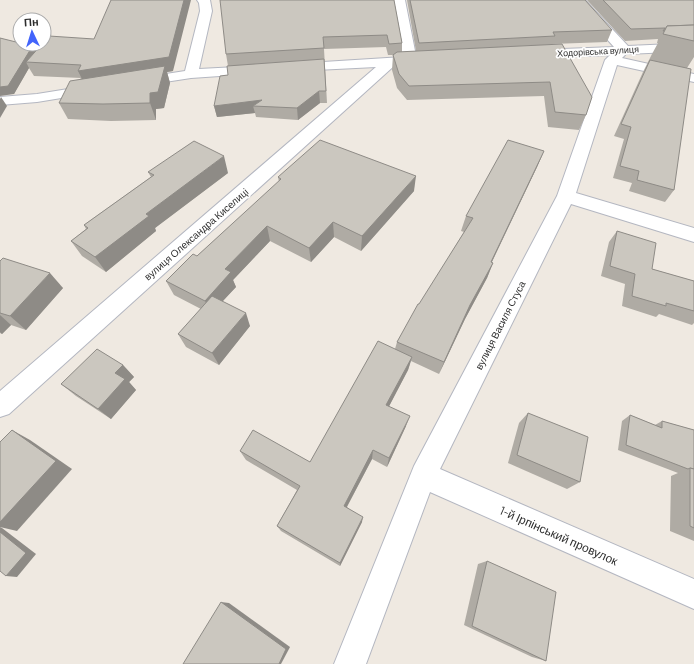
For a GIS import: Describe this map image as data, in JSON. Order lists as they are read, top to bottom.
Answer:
{
  "streets": {
    "street": [
      "Ходорівська вулиця",
      "вулиця Олександра Киселиці",
      "вулиця Василя Стуса",
      "1-й Ірпінський провулок"
    ]
  },
  "crossings": [
    ["Ходорівська вулиця", "вулиця Василя Стуса"],
    ["вулиця Василя Стуса", "1-й Ірпінський провулок"]
  ],
  "north": "top"
}
